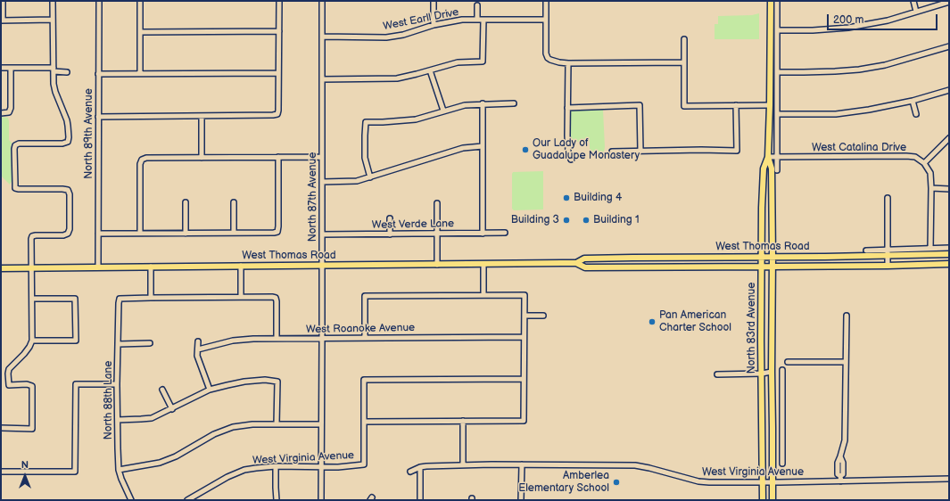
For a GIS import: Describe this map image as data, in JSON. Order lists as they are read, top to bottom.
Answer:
{
  "streets": {
    "main road": ["West Thomas Road", "North 83rd Avenue"],
    "street": [
      "West Earll Drive",
      "North 89th Avenue",
      "West Catalina Drive",
      "North 87th Avenue",
      "West Verde Lane",
      "West Roanoke Avenue",
      "North 88th Lane",
      "West Virginia Avenue"
    ]
  },
  "crossings": [
    ["West Earll Drive", "North 87th Avenue"],
    ["North 89th Avenue", "West Thomas Road"],
    ["West Catalina Drive", "North 83rd Avenue"],
    ["North 87th Avenue", "West Verde Lane"],
    ["North 87th Avenue", "West Thomas Road"],
    ["North 87th Avenue", "West Roanoke Avenue"],
    ["North 87th Avenue", "West Virginia Avenue"],
    ["West Thomas Road", "North 83rd Avenue"],
    ["North 83rd Avenue", "West Virginia Avenue"]
  ],
  "places": [
    "Our Lady of Guadalupe Monastery",
    "Building 4",
    "Building 3",
    "Building 1",
    "Pan American Charter School",
    "Amberlea Elementary School"
  ],
  "scale_bar": "200 m",
  "north": "top"
}
